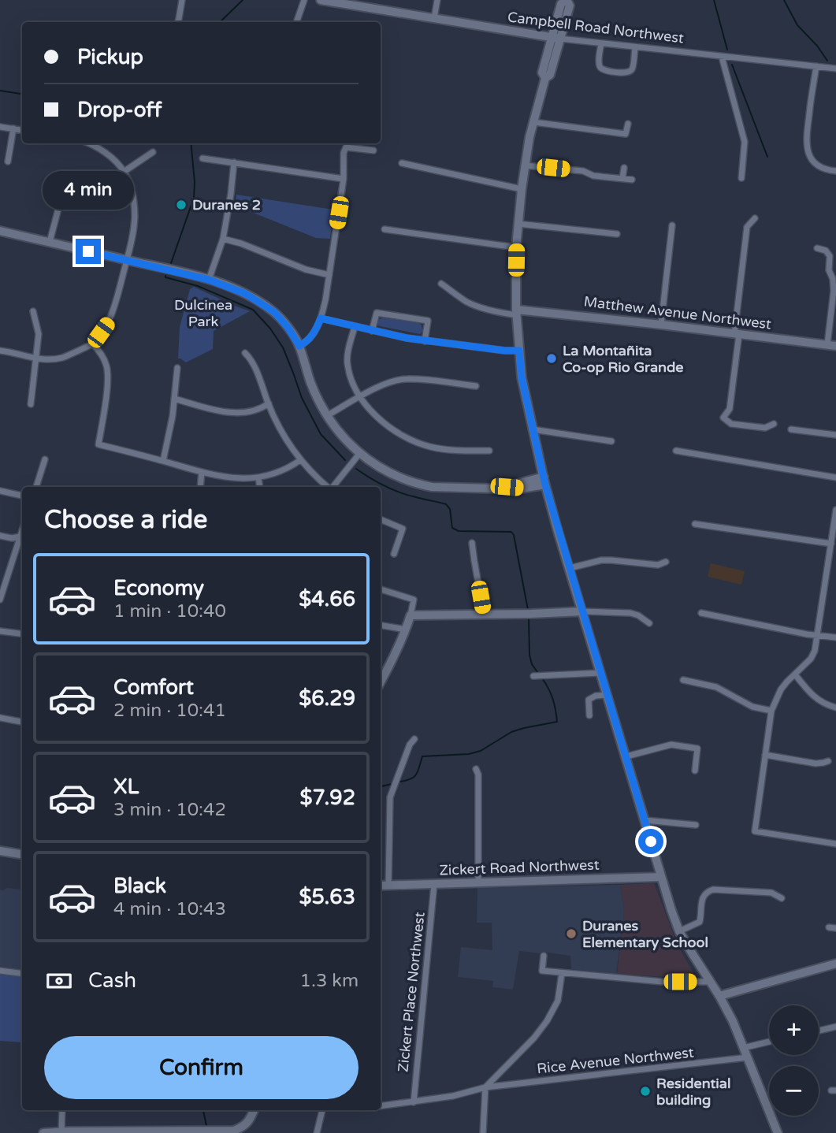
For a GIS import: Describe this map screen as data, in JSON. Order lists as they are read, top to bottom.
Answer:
{
  "streets": {
    "street": [
      "Campbell Road Northwest",
      "Matthew Avenue Northwest",
      "Zickert Road Northwest",
      "Zickert Place Northwest",
      "Rice Avenue Northwest"
    ]
  },
  "crossings": [
    ["Zickert Road Northwest", "Zickert Place Northwest"],
    ["Zickert Place Northwest", "Rice Avenue Northwest"]
  ],
  "parks": ["Dulcinea Park"],
  "places": [
    "Duranes 2",
    "La Montañita Co-op Rio Grande",
    "Duranes Elementary School",
    "Residential building"
  ],
  "page": {
    "banner": ["Pickup", "Drop-off"],
    "bubble": "4 min",
    "heading": "Choose a ride",
    "list": [
      {
        "name": "Economy",
        "note": "1 min · 10:40",
        "value": "$4.66"
      },
      {
        "name": "Comfort",
        "note": "2 min · 10:41",
        "value": "$6.29"
      },
      {
        "name": "XL",
        "note": "3 min · 10:42",
        "value": "$7.92"
      },
      {
        "name": "Black",
        "note": "4 min · 10:43",
        "value": "$5.63"
      }
    ],
    "pay": ["Cash", "1.3 km"],
    "map_buttons": ["+", "−"],
    "buttons": "Confirm"
  }
}
